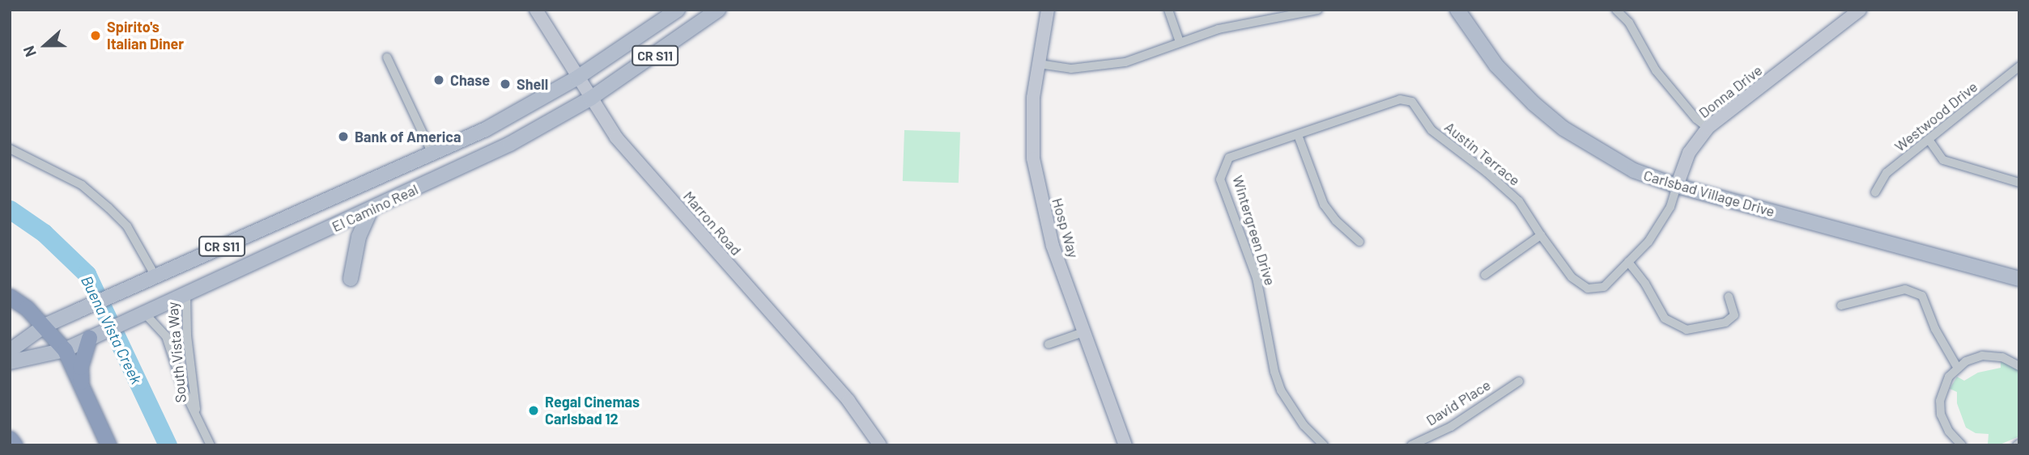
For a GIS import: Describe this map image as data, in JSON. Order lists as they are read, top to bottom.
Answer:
{
  "streets": {
    "main road": ["CR S11", "Carlsbad Village Drive", "El Camino Real"],
    "street": [
      "Donna Drive",
      "Westwood Drive",
      "Austin Terrace",
      "Marron Road",
      "Hosp Way",
      "Wintergreen Drive",
      "South Vista Way",
      "David Place"
    ]
  },
  "crossings": [
    ["Donna Drive", "Austin Terrace"],
    ["Donna Drive", "Carlsbad Village Drive"],
    ["Austin Terrace", "Wintergreen Drive"],
    ["El Camino Real", "Marron Road"],
    ["El Camino Real", "South Vista Way"]
  ],
  "water": ["Buena Vista Creek"],
  "places": [
    "Spirito's Italian Diner",
    "Chase",
    "Shell",
    "Bank of America",
    "Regal Cinemas Carlsbad 12"
  ],
  "north": "left"
}
